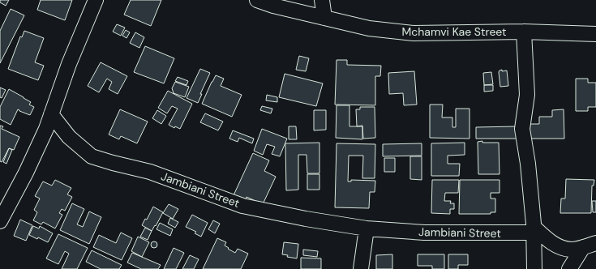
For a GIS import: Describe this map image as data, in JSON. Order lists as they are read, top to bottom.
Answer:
{
  "streets": {
    "street": ["Mchamvi Kae Street", "Jambiani Street"]
  }
}
